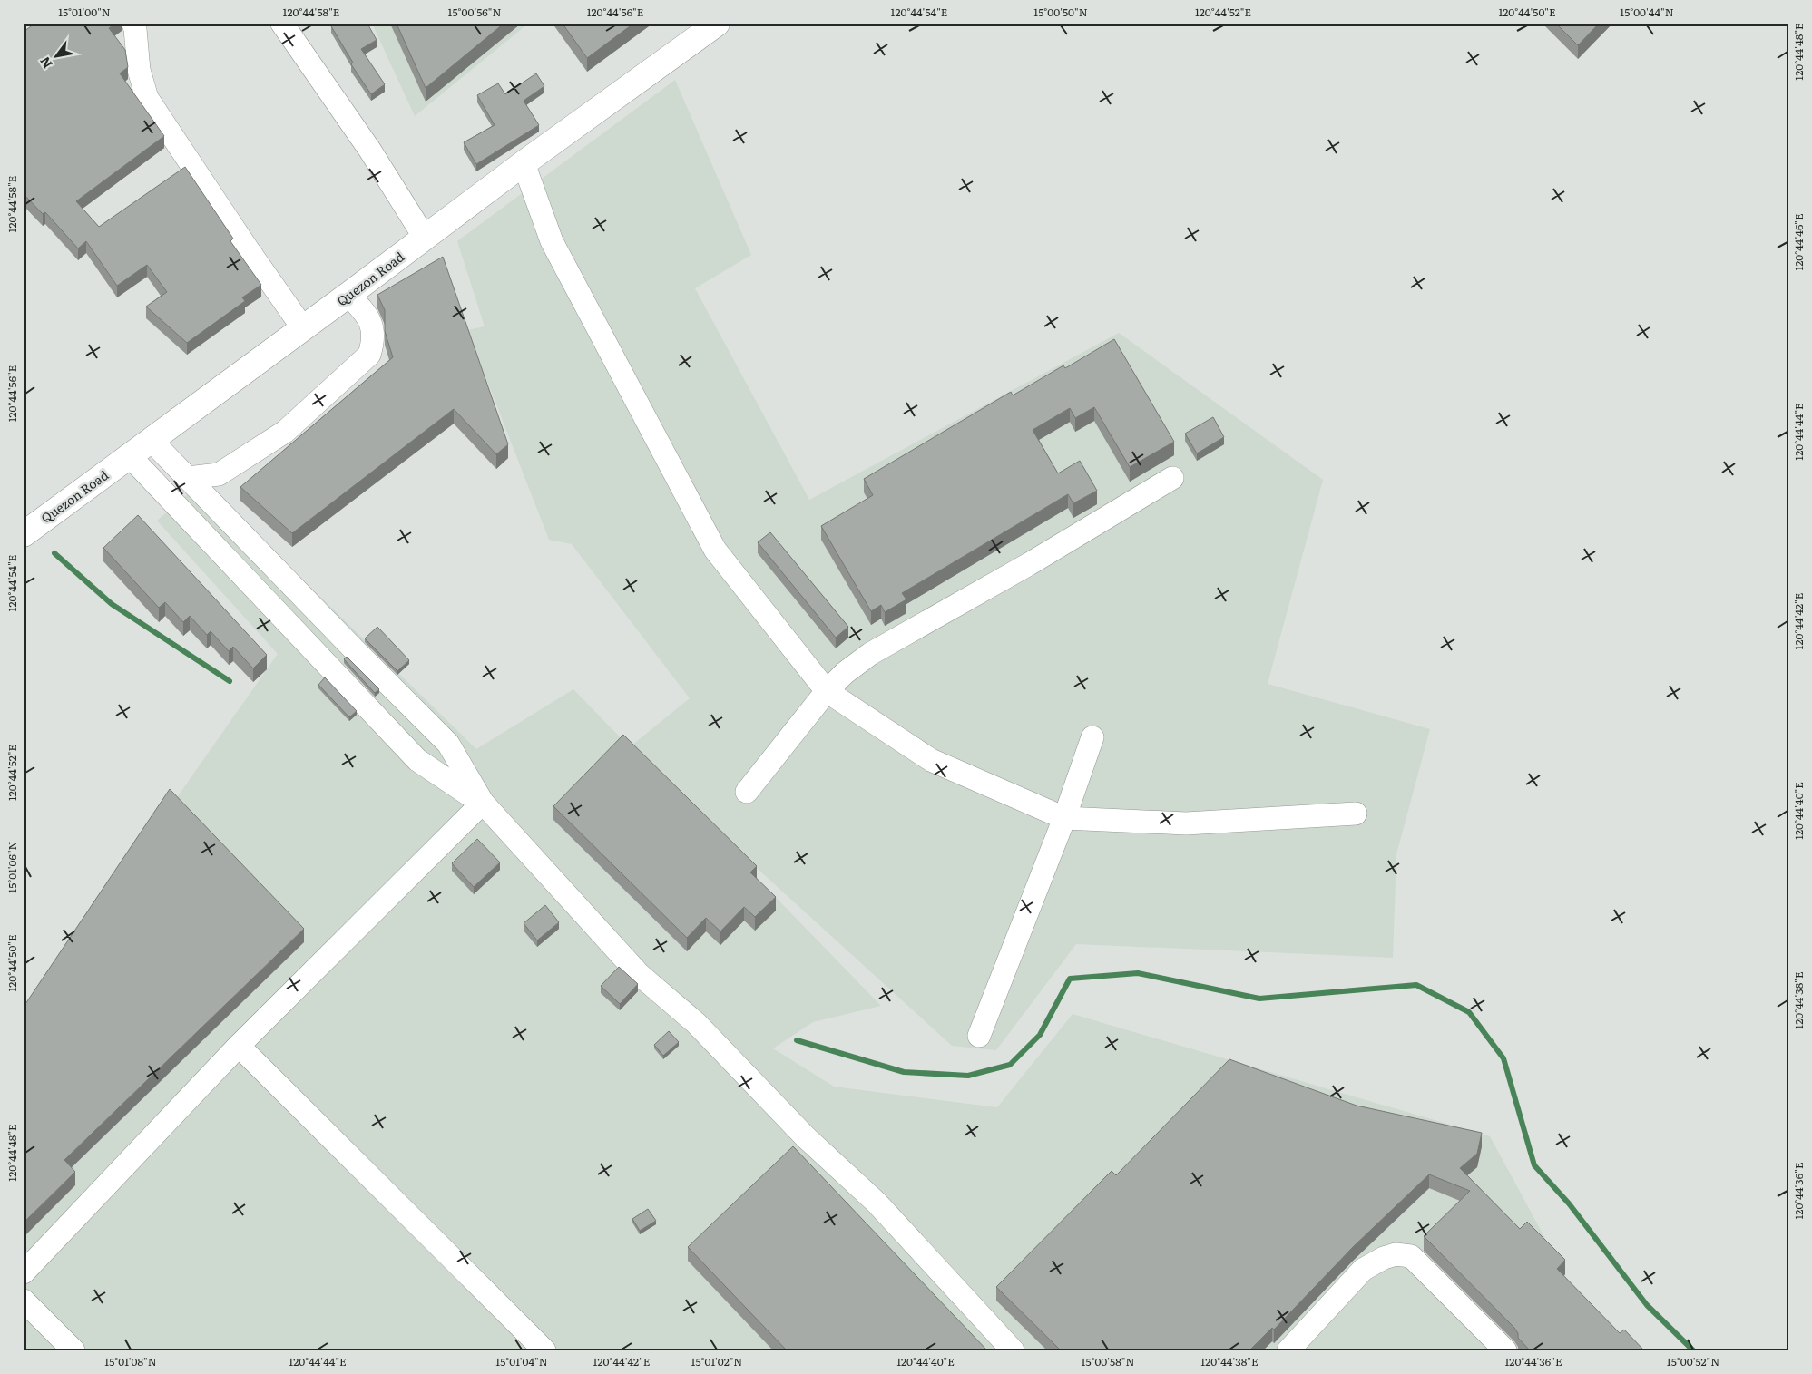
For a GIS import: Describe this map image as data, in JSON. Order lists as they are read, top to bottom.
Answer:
{
  "streets": {
    "main road": ["Quezon Road"]
  },
  "north": "bottom left",
  "coordinates": [
    "15°01'00\"N",
    "120°44'58\"E",
    "15°00'56\"N",
    "120°44'56\"E",
    "120°44'54\"E",
    "15°00'50\"N",
    "120°44'52\"E",
    "120°44'50\"E",
    "15°00'44\"N",
    "120°44'48\"E",
    "120°44'46\"E",
    "120°44'44\"E",
    "120°44'42\"E",
    "120°44'40\"E",
    "15°01'06\"N",
    "120°44'38\"E",
    "120°44'36\"E",
    "15°01'08\"N",
    "15°01'04\"N",
    "15°01'02\"N",
    "15°00'58\"N",
    "15°00'52\"N"
  ]
}
